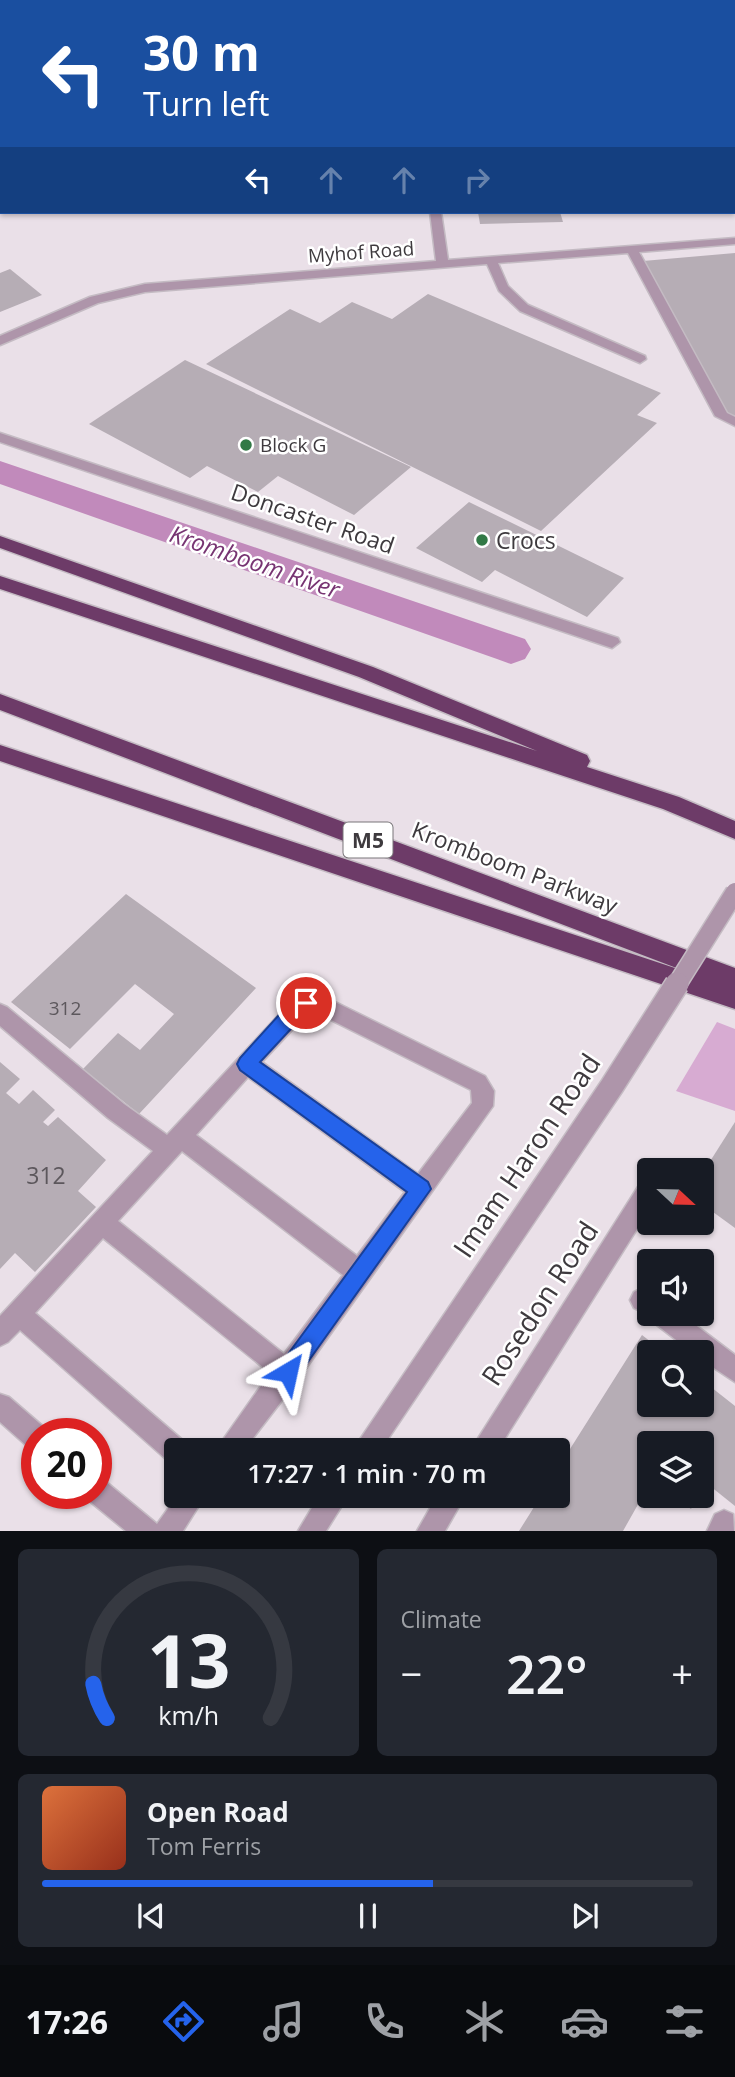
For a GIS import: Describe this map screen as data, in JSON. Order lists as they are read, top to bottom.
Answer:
{
  "streets": {
    "highway": ["M5", "Kromboom Parkway"],
    "street": [
      "Myhof Road",
      "Doncaster Road",
      "Imam Haron Road",
      "Rosedon Road"
    ]
  },
  "water": ["Kromboom River"],
  "places": ["Block G", "Crocs"],
  "house_numbers": ["312", "312"],
  "north": "right",
  "page": {
    "turn": ["30 m", "Turn left"],
    "limit": "20",
    "trip": "17:27 · 1 min · 70 m",
    "tile": "Climate",
    "heat": ["−", "22°", "+"],
    "song": ["Open Road", "Tom Ferris"],
    "tabs": "17:26",
    "gauge": ["13", "km/h"]
  }
}
